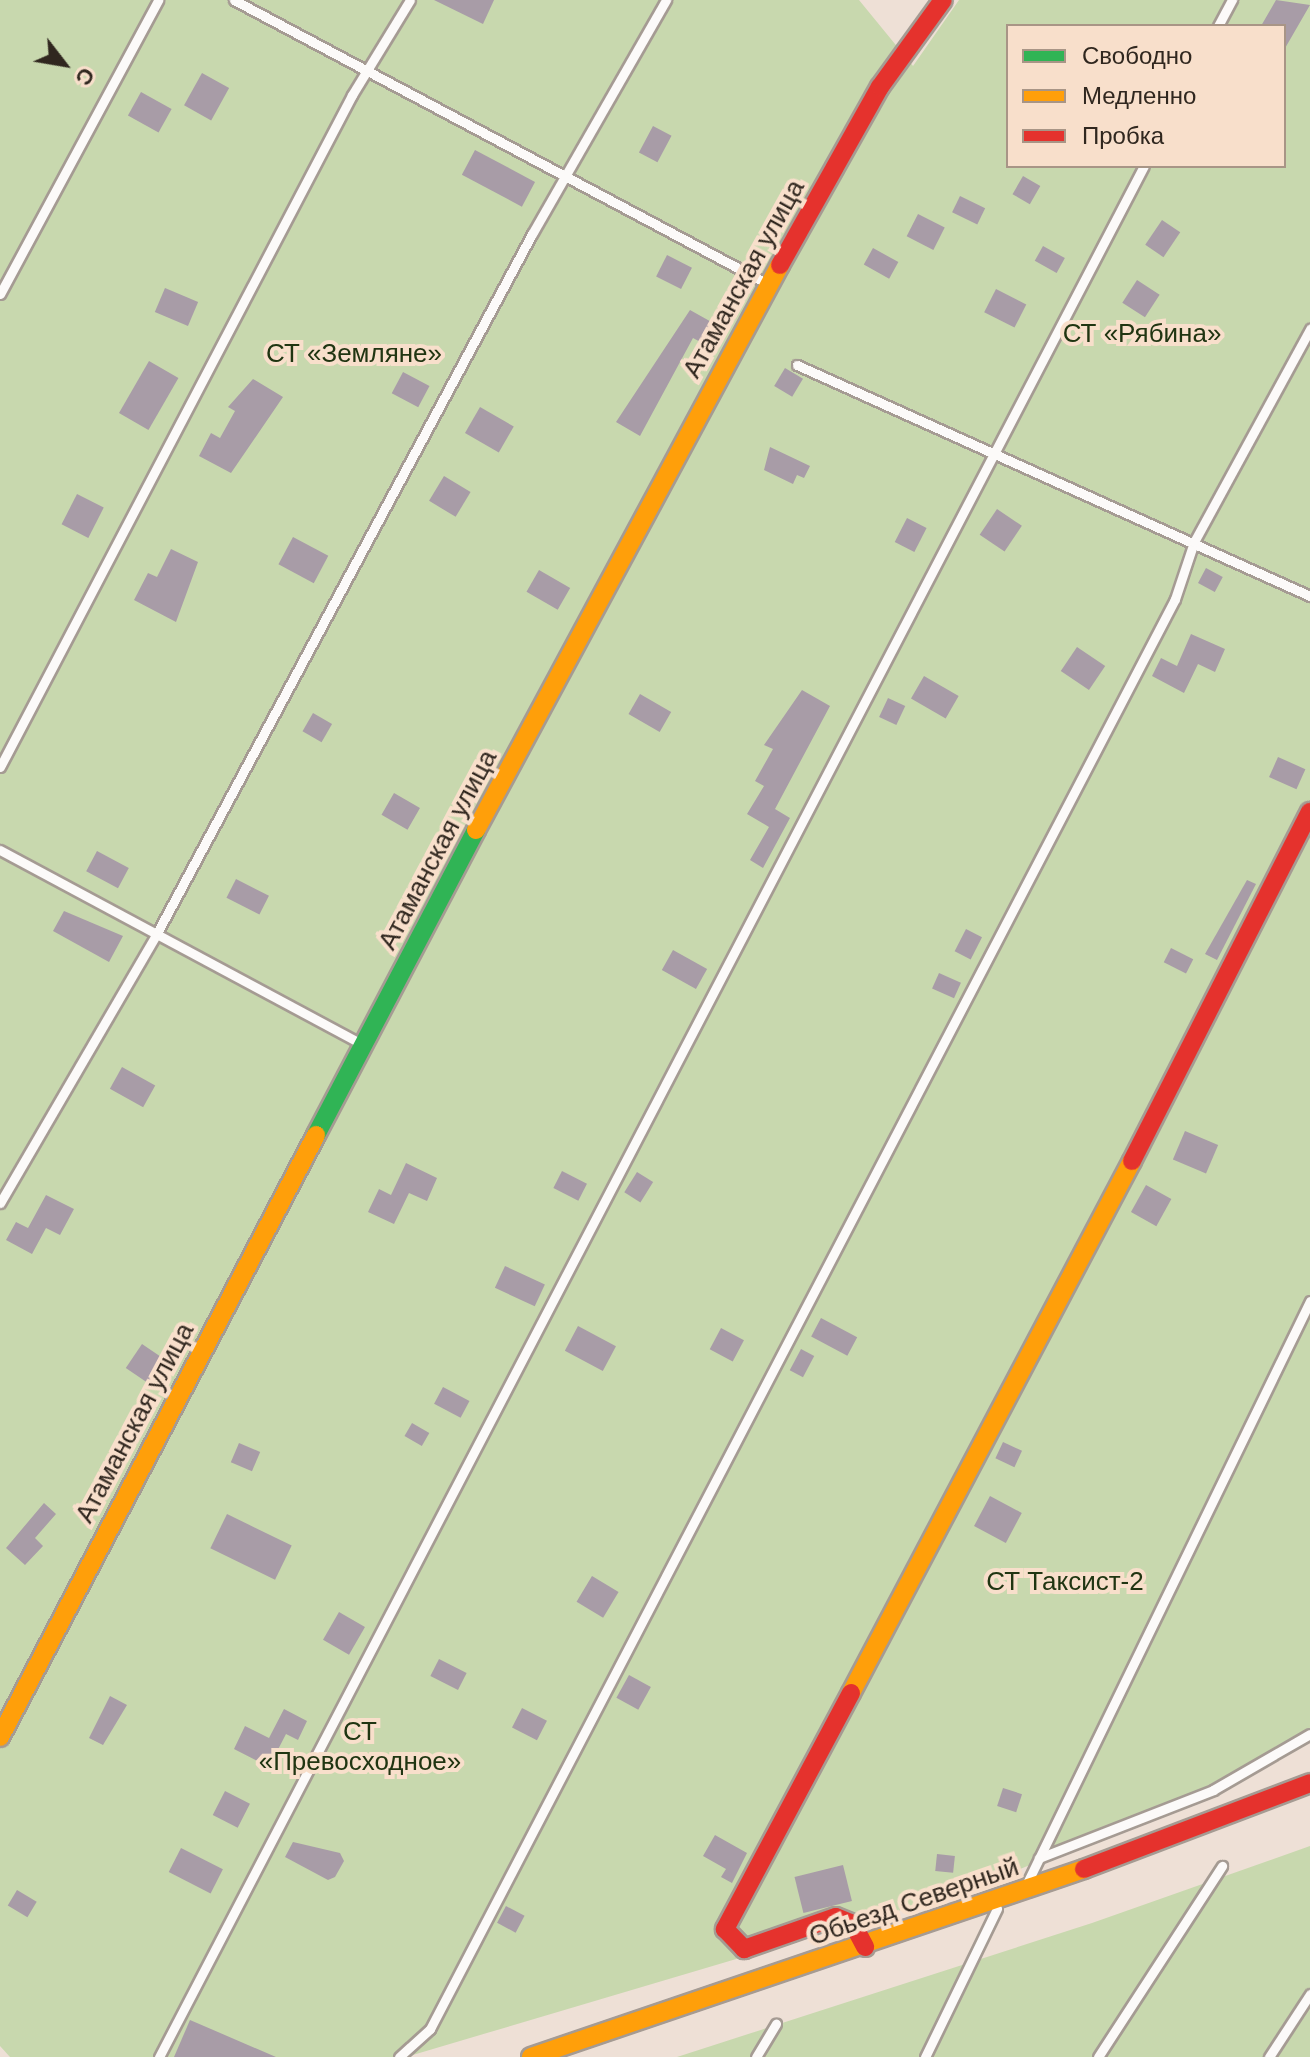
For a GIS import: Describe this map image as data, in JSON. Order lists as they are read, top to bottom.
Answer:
{
  "streets": {
    "main road": ["Атаманская улица", "Обьезд Северный"]
  },
  "parks": [
    "СТ «Рябина»",
    "СТ «Земляне»",
    "СТ Таксист-2",
    "СТ «Превосходное»"
  ],
  "legend": ["Свободно", "Медленно", "Пробка"],
  "north": "bottom right"
}
